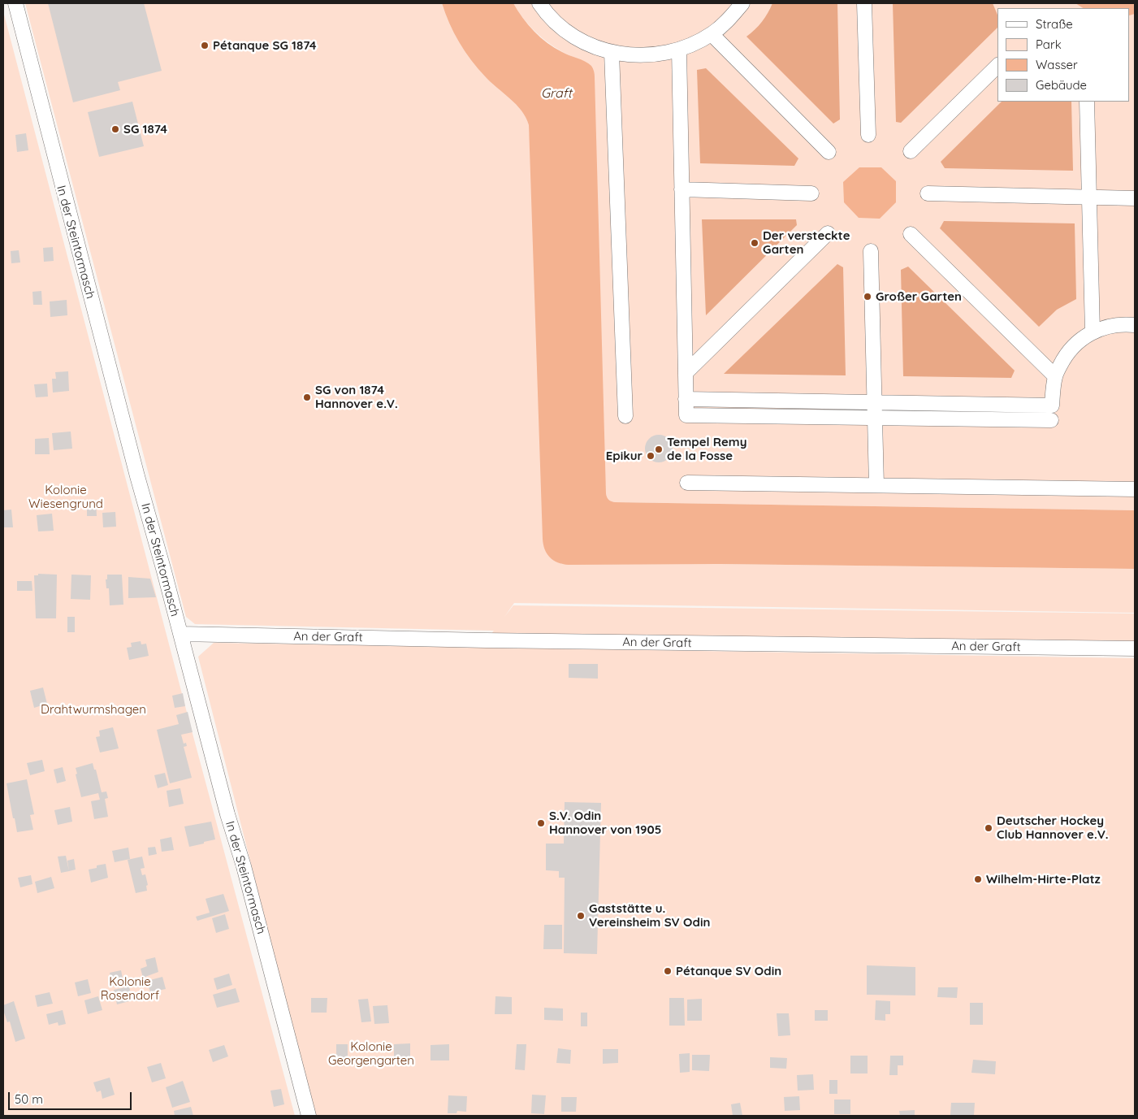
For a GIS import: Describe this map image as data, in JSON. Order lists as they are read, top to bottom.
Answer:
{
  "streets": {
    "street": ["In der Steintormasch", "An der Graft"]
  },
  "crossings": [
    ["In der Steintormasch", "An der Graft"]
  ],
  "water": ["Graft"],
  "parks": [
    "Kolonie Wiesengrund",
    "Drahtwurmshagen",
    "Kolonie Rosendorf",
    "Kolonie Georgengarten"
  ],
  "places": [
    "Pétanque SG 1874",
    "SG 1874",
    "Der versteckte Garten",
    "Großer Garten",
    "SG von 1874 Hannover e.V.",
    "Tempel Remy de la Fosse",
    "Epikur",
    "S.V. Odin Hannover von 1905",
    "Deutscher Hockey Club Hannover e.V.",
    "Wilhelm-Hirte-Platz",
    "Gaststätte u. Vereinsheim SV Odin",
    "Pétanque SV Odin"
  ],
  "legend": [
    "Straße",
    "Park",
    "Wasser",
    "Gebäude"
  ],
  "scale_bar": "50 m"
}
